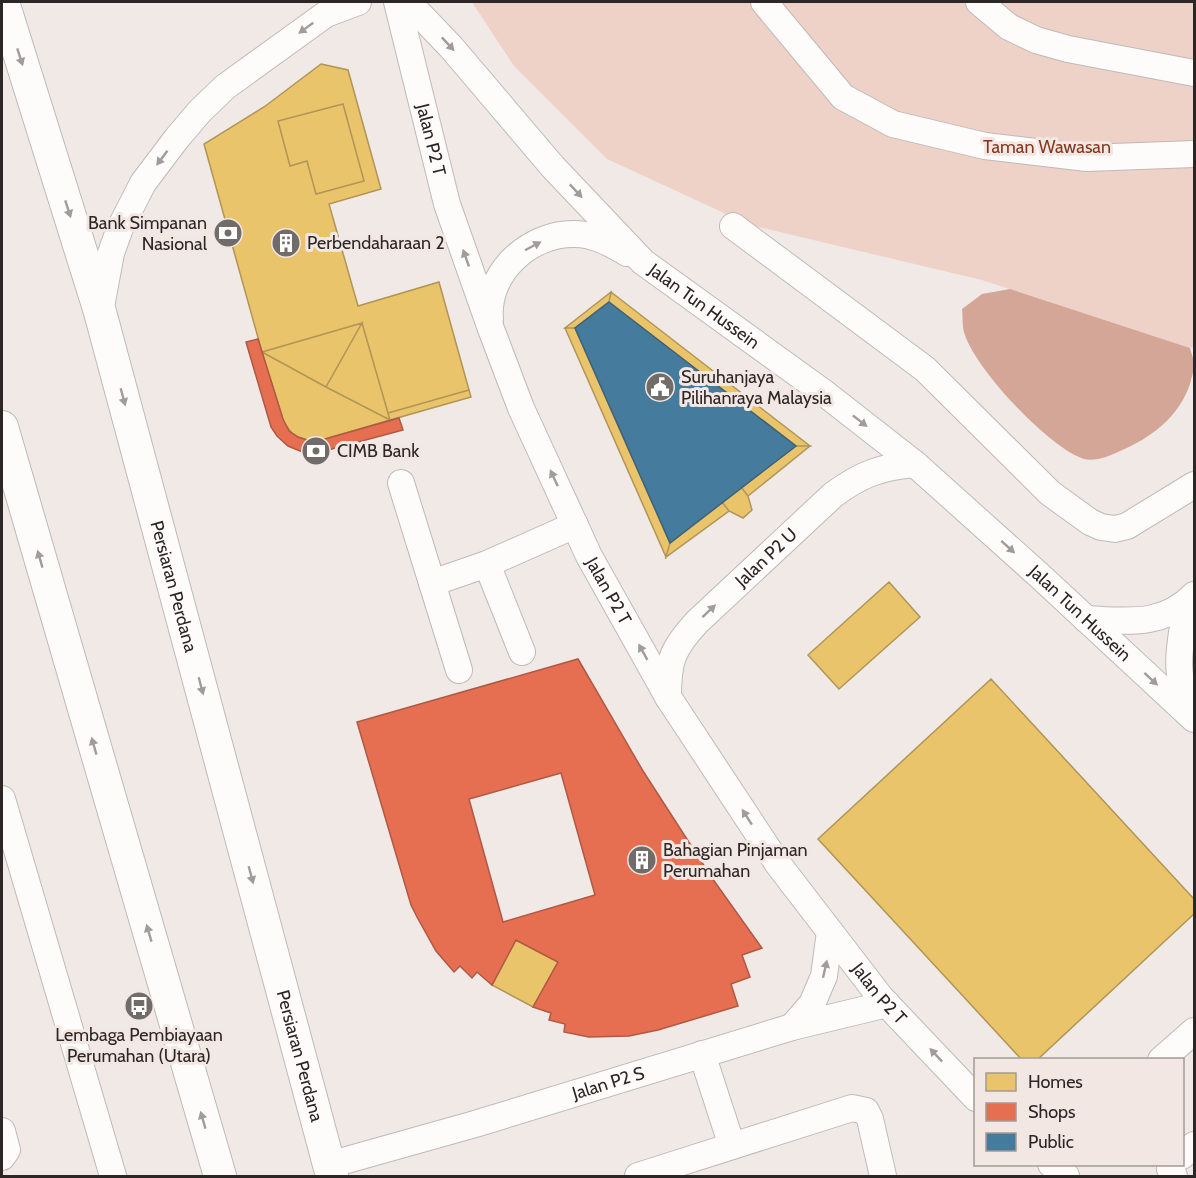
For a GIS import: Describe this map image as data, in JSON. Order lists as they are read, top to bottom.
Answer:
{
  "streets": {
    "main road": ["Persiaran Perdana"],
    "street": [
      "Jalan P2 T",
      "Jalan Tun Hussein",
      "Jalan P2 U",
      "Jalan P2 S"
    ]
  },
  "crossings": [
    ["Jalan P2 T", "Jalan P2 U"],
    ["Jalan P2 T", "Jalan P2 S"],
    ["Jalan Tun Hussein", "Jalan P2 U"],
    ["Persiaran Perdana", "Jalan P2 S"]
  ],
  "one_way": ["Jalan P2 T", "Jalan Tun Hussein"],
  "parks": ["Taman Wawasan"],
  "places": {
    "bank": ["Bank Simpanan Nasional", "CIMB Bank"],
    "building": ["Perbendaharaan 2", "Bahagian Pinjaman Perumahan"],
    "public building": ["Suruhanjaya Pilihanraya Malaysia"],
    "bus stop": ["Lembaga Pembiayaan Perumahan (Utara)"]
  },
  "legend": ["Homes", "Shops", "Public"]
}
